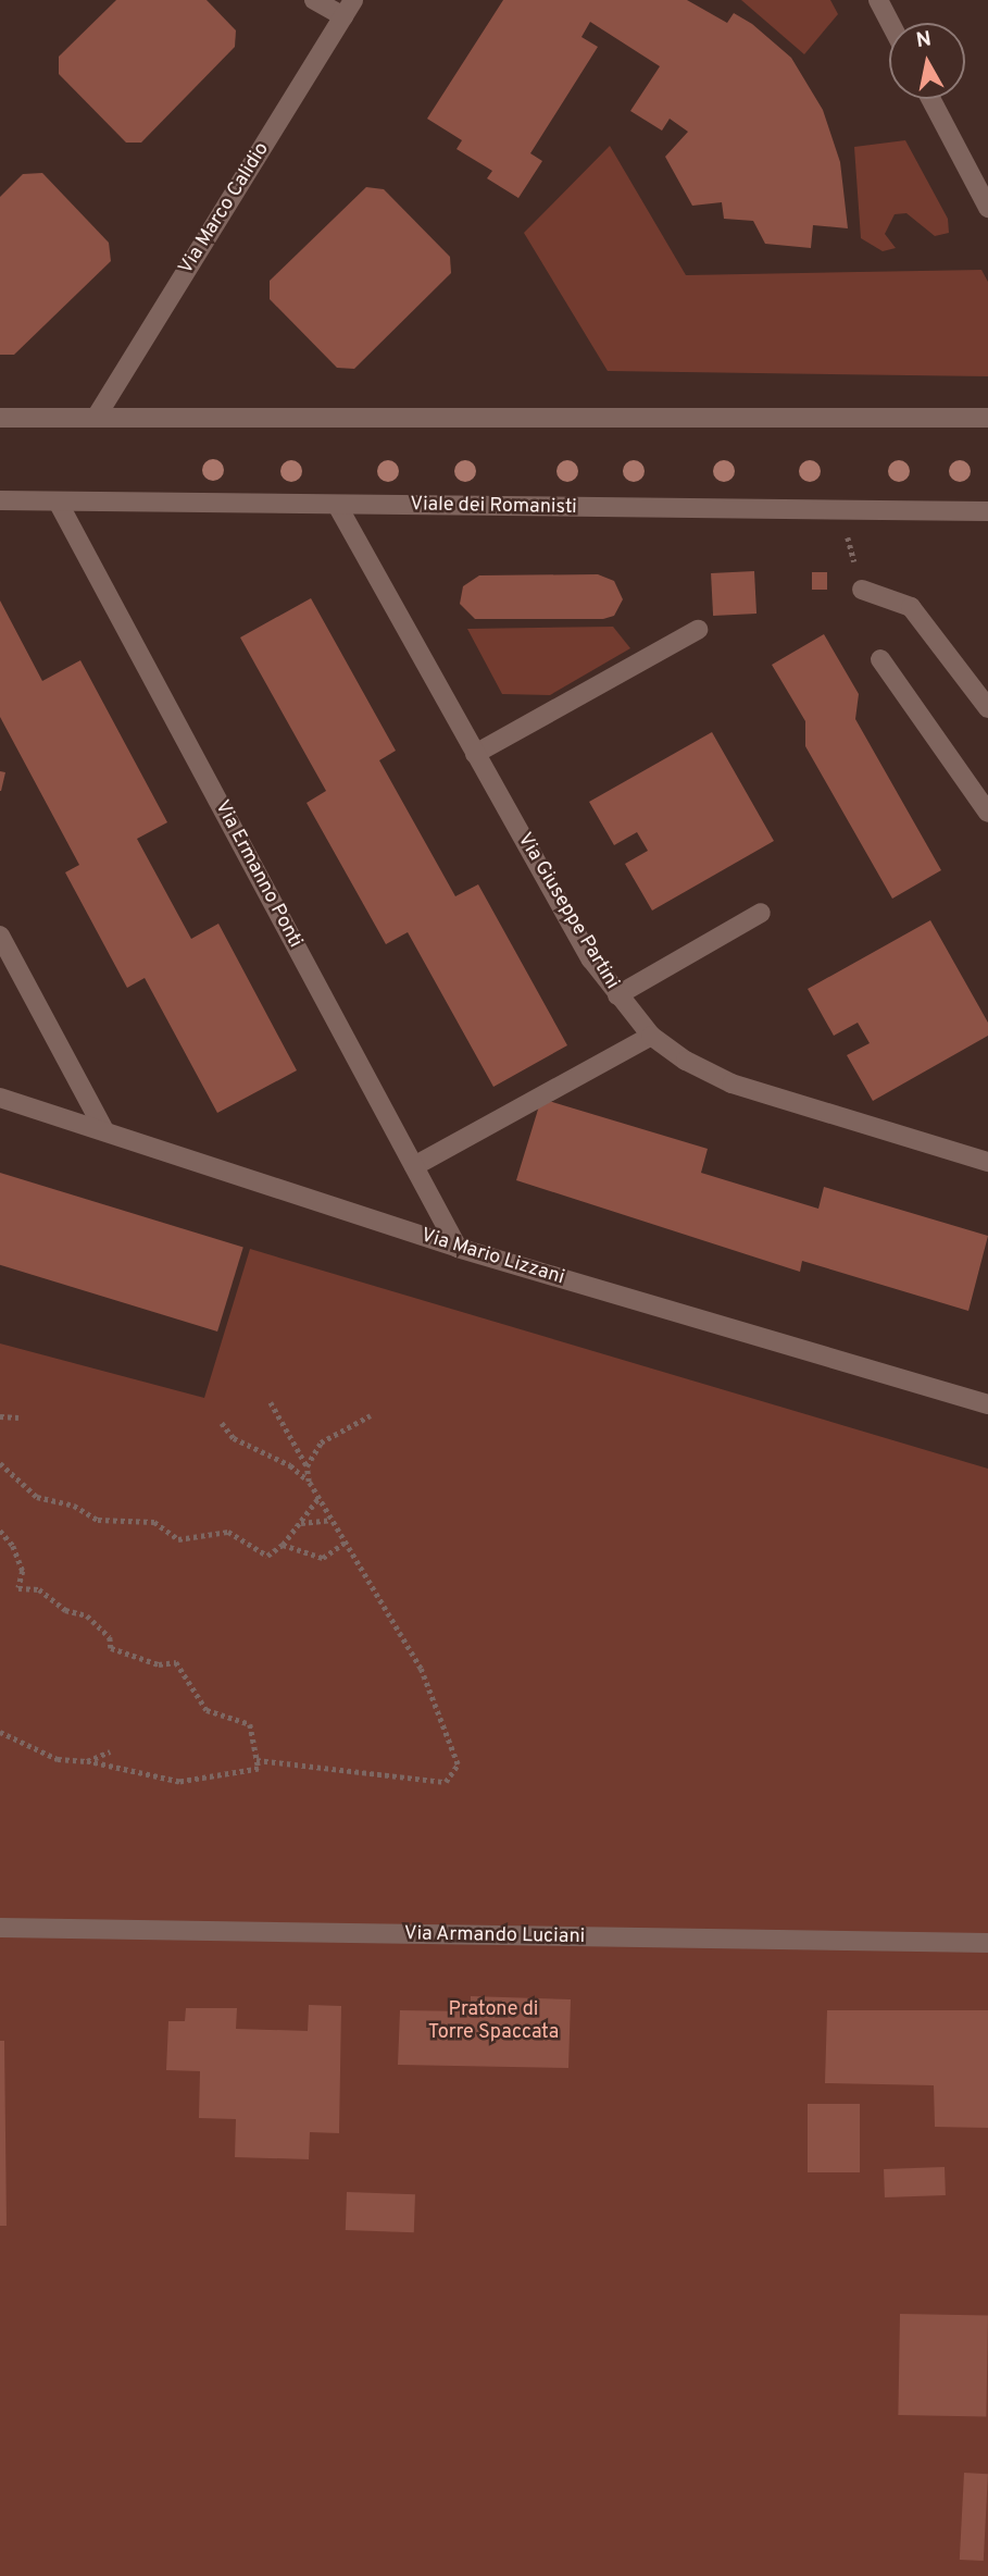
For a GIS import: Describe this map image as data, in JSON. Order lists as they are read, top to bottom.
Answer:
{
  "streets": {
    "street": [
      "Via Marco Calidio",
      "Viale dei Romanisti",
      "Via Ermanno Ponti",
      "Via Giuseppe Partini",
      "Via Mario Lizzani",
      "Via Armando Luciani"
    ]
  },
  "crossings": [
    ["Viale dei Romanisti", "Via Ermanno Ponti"],
    ["Viale dei Romanisti", "Via Giuseppe Partini"],
    ["Via Ermanno Ponti", "Via Mario Lizzani"]
  ],
  "parks": ["Pratone di Torre Spaccata"],
  "north": "top"
}
